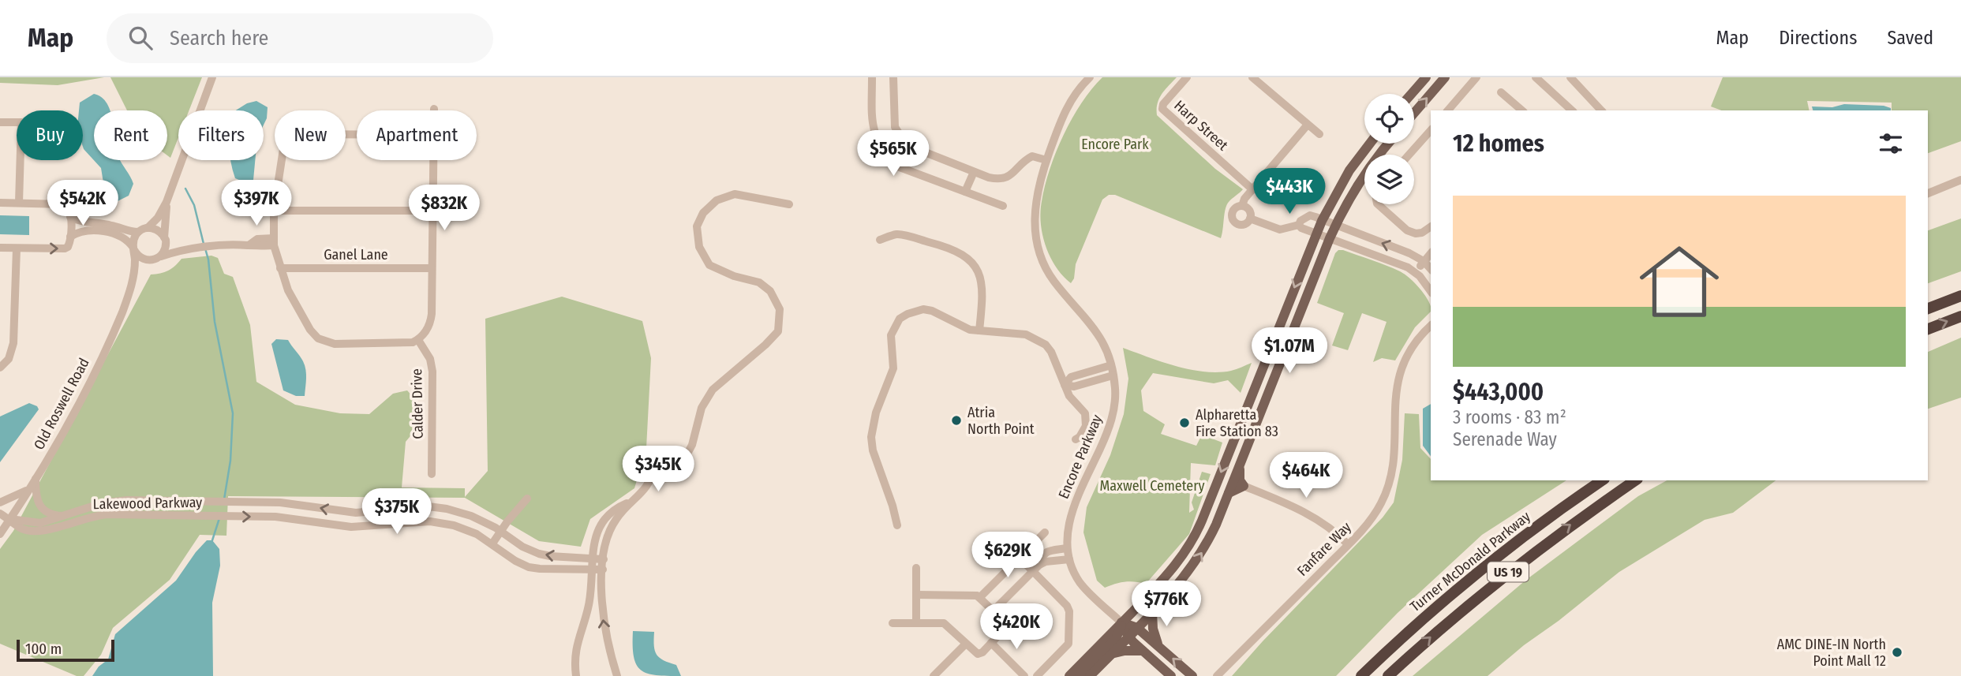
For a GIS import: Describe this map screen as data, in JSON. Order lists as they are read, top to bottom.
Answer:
{
  "streets": {
    "highway": ["Turner McDonald Parkway", "US 19"],
    "main road": ["Encore Parkway"],
    "street": [
      "Harp Street",
      "Ganel Lane",
      "Old Roswell Road",
      "Calder Drive",
      "Lakewood Parkway",
      "Fanfare Way"
    ]
  },
  "crossings": [
    ["Old Roswell Road", "Lakewood Parkway"]
  ],
  "parks": ["Encore Park", "Maxwell Cemetery"],
  "places": ["Atria North Point", "Alpharetta Fire Station 83", "AMC DINE-IN North Point Mall 12"],
  "scale_bar": "100 m",
  "page": {
    "header": "Map",
    "search": "Search here",
    "nav": ["Map", "Directions", "Saved"],
    "chip": [
      "Buy",
      "Rent",
      "Filters",
      "New",
      "Apartment"
    ],
    "heading": "12 homes",
    "price": [
      "$565K",
      "$443K",
      "$542K",
      "$397K",
      "$832K",
      "$1.07M",
      "$345K",
      "$464K",
      "$375K",
      "$629K",
      "$776K",
      "$420K"
    ],
    "list": [
      {
        "name": "$443,000",
        "note": "3 rooms · 83 m² · Serenade Way"
      }
    ],
    "scale": "100 m"
  }
}
